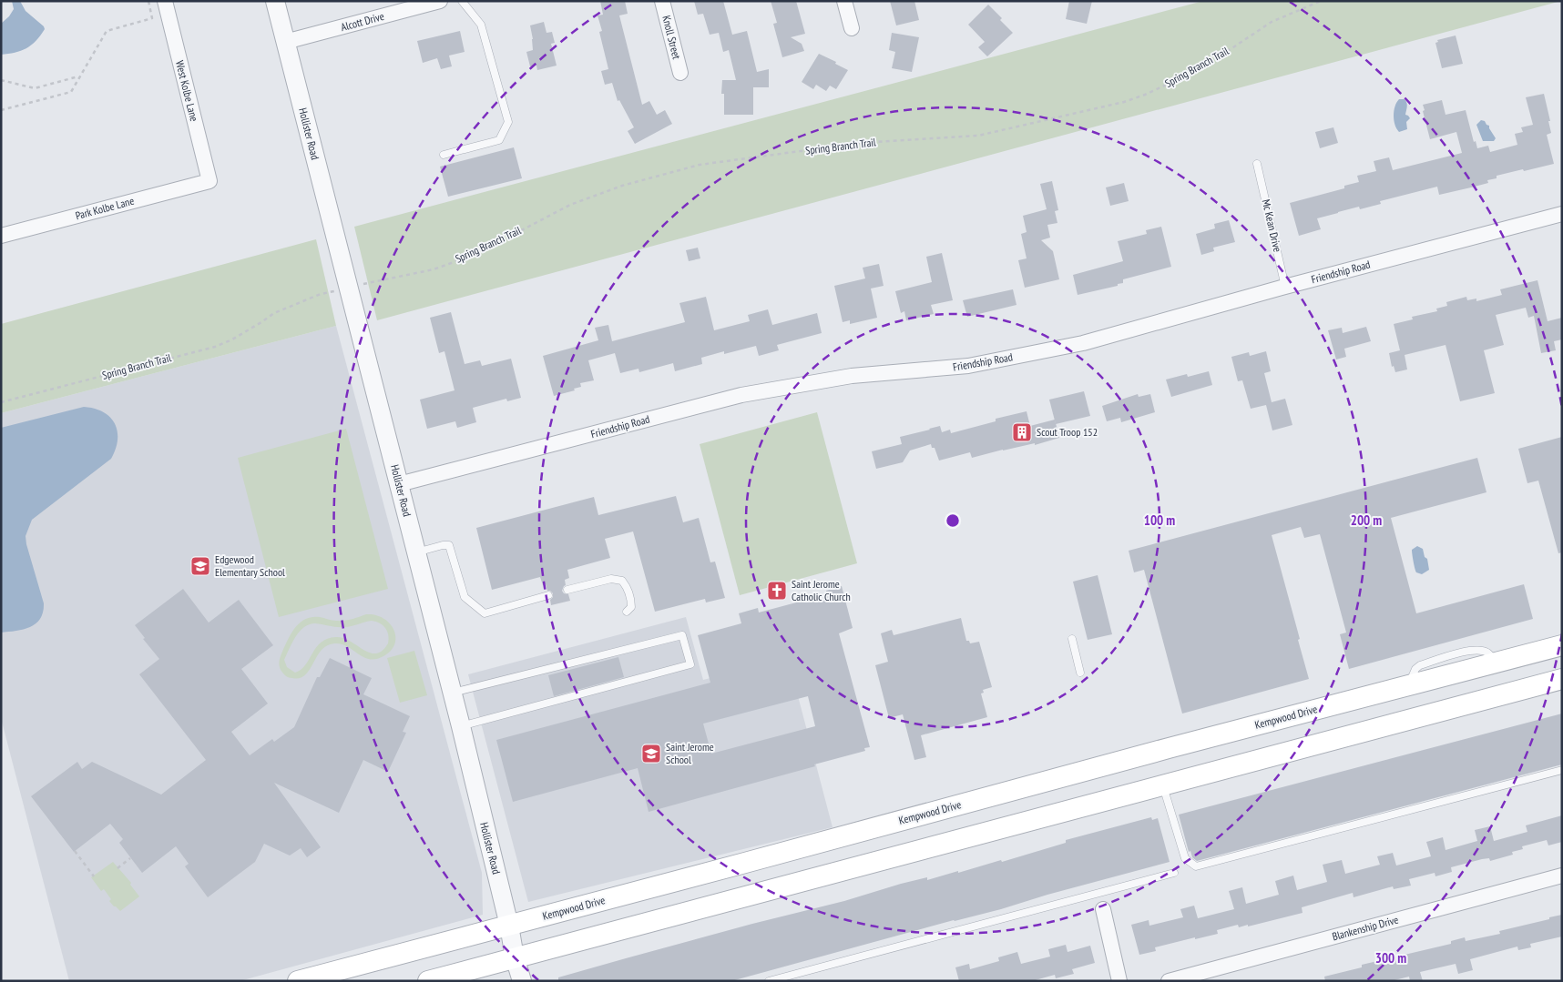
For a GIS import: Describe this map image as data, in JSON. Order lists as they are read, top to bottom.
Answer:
{
  "streets": {
    "main road": ["Kempwood Drive"],
    "street": [
      "Alcott Drive",
      "Knoll Street",
      "West Kolbe Lane",
      "Hollister Road",
      "Park Kolbe Lane",
      "Friendship Road",
      "Blankenship Drive"
    ],
    "lane": ["Mc Kean Drive"],
    "path": ["Spring Branch Trail"]
  },
  "crossings": [
    ["Alcott Drive", "Hollister Road"],
    ["West Kolbe Lane", "Park Kolbe Lane"],
    ["Hollister Road", "Friendship Road"],
    ["Hollister Road", "Kempwood Drive"],
    ["Mc Kean Drive", "Friendship Road"]
  ],
  "places": {
    "building": ["Scout Troop 152"],
    "school or university": ["Edgewood Elementary School", "Saint Jerome School"],
    "church": ["Saint Jerome Catholic Church"]
  },
  "rings": ["100 m", "200 m", "300 m"]
}
